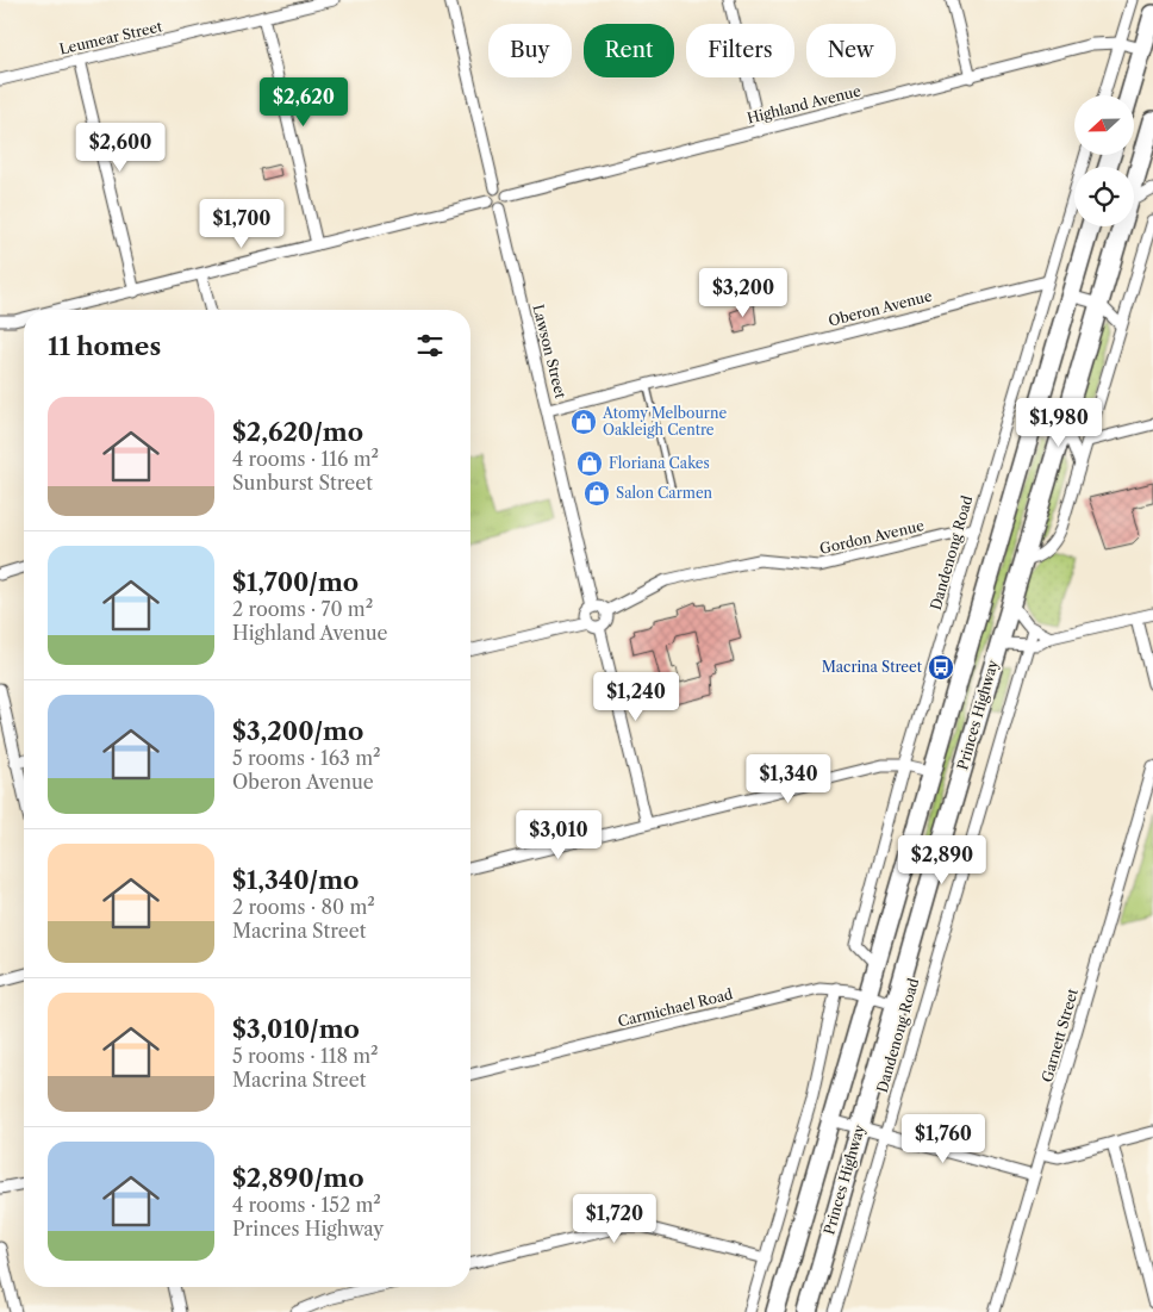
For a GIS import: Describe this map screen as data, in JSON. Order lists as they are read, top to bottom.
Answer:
{
  "streets": {
    "highway": ["Princes Highway"],
    "street": [
      "Leumear Street",
      "Highland Avenue",
      "Oberon Avenue",
      "Lawson Street",
      "Gordon Avenue",
      "Dandenong Road",
      "Carmichael Road",
      "Garnett Street"
    ]
  },
  "crossings": [
    ["Highland Avenue", "Lawson Street"],
    ["Oberon Avenue", "Lawson Street"],
    ["Oberon Avenue", "Dandenong Road"],
    ["Lawson Street", "Gordon Avenue"],
    ["Gordon Avenue", "Dandenong Road"],
    ["Dandenong Road", "Princes Highway"],
    ["Princes Highway", "Carmichael Road"]
  ],
  "places": {
    "shop": ["Atomy Melbourne Oakleigh Centre", "Floriana Cakes", "Salon Carmen"],
    "bus stop": ["Macrina Street"]
  },
  "north": "left",
  "page": {
    "chip": [
      "Buy",
      "Rent",
      "Filters",
      "New"
    ],
    "price": [
      "$2,620",
      "$2,600",
      "$1,700",
      "$3,200",
      "$1,980",
      "$1,240",
      "$1,340",
      "$3,010",
      "$2,890",
      "$1,760",
      "$1,720"
    ],
    "heading": "11 homes",
    "list": [
      {
        "name": "$2,620/mo",
        "note": "4 rooms · 116 m² · Sunburst Street"
      },
      {
        "name": "$1,700/mo",
        "note": "2 rooms · 70 m² · Highland Avenue"
      },
      {
        "name": "$3,200/mo",
        "note": "5 rooms · 163 m² · Oberon Avenue"
      },
      {
        "name": "$1,340/mo",
        "note": "2 rooms · 80 m² · Macrina Street"
      },
      {
        "name": "$3,010/mo",
        "note": "5 rooms · 118 m² · Macrina Street"
      },
      {
        "name": "$2,890/mo",
        "note": "4 rooms · 152 m² · Princes Highway"
      }
    ]
  }
}
